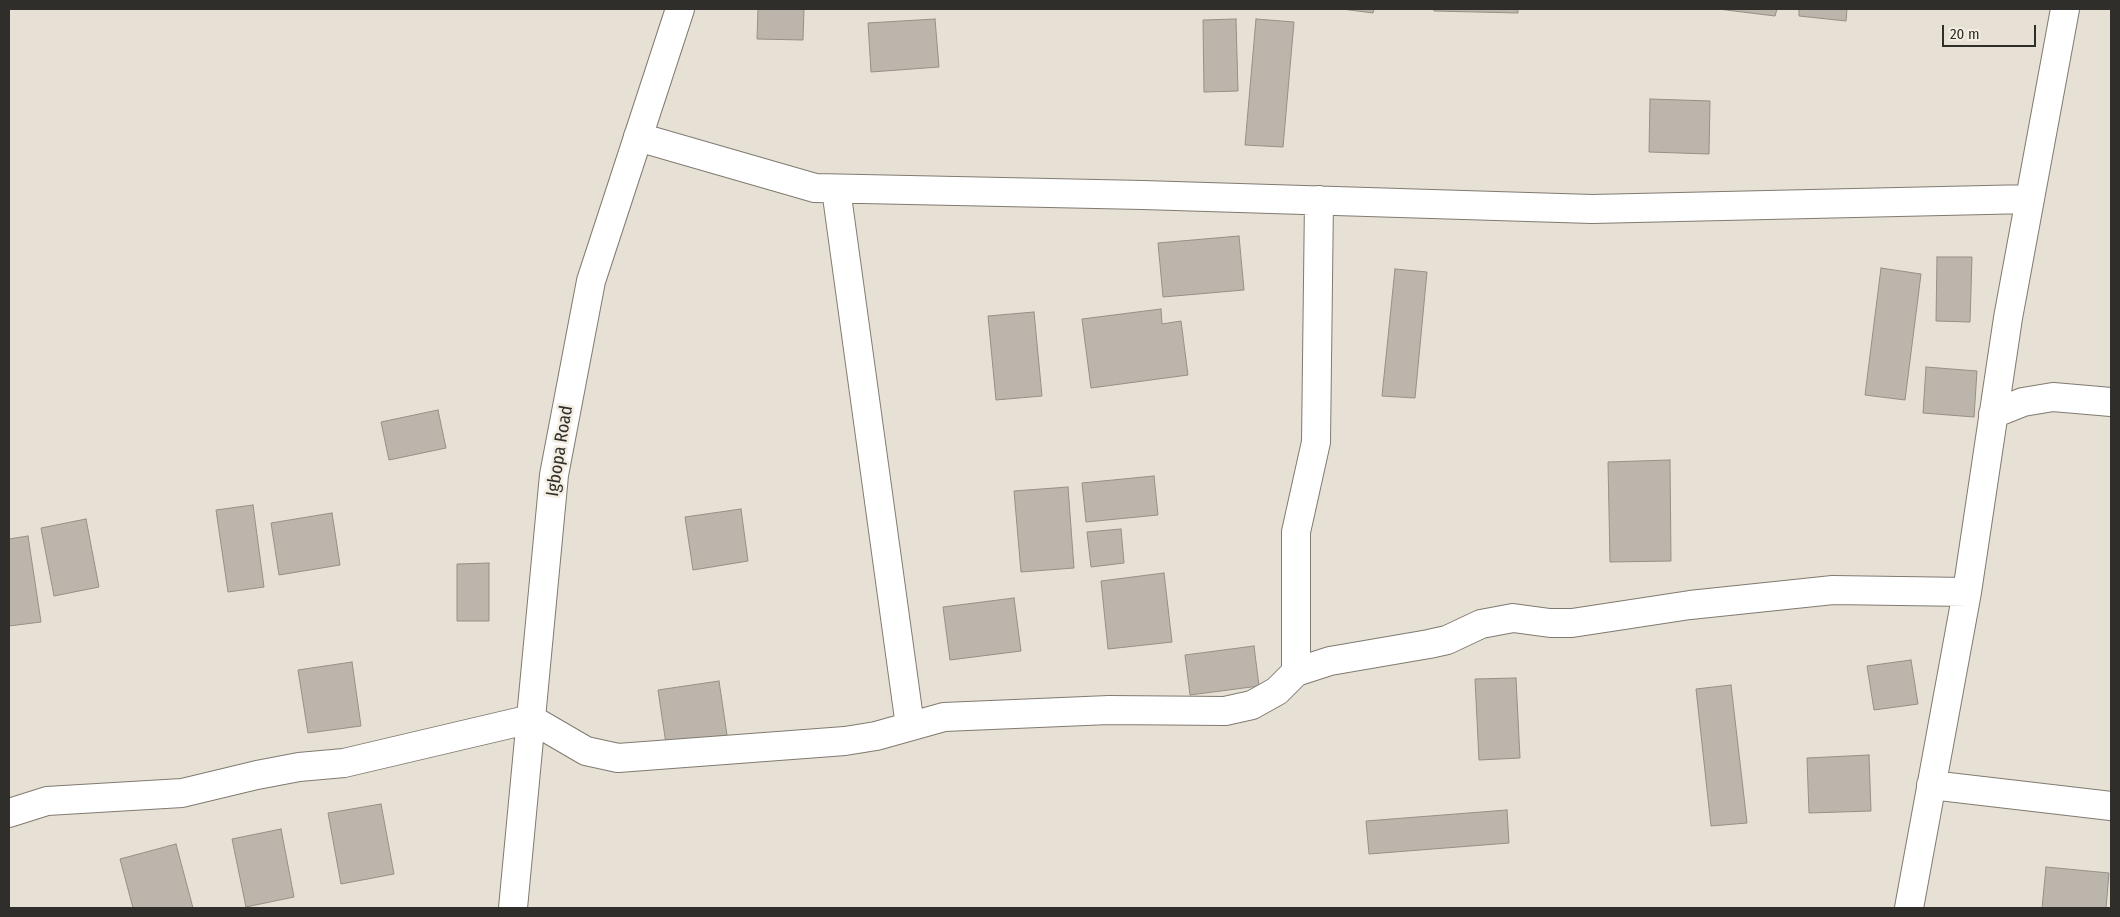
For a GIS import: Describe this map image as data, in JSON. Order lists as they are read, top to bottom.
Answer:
{
  "streets": {
    "street": ["Igbopa Road"]
  },
  "scale_bar": "20 m"
}
